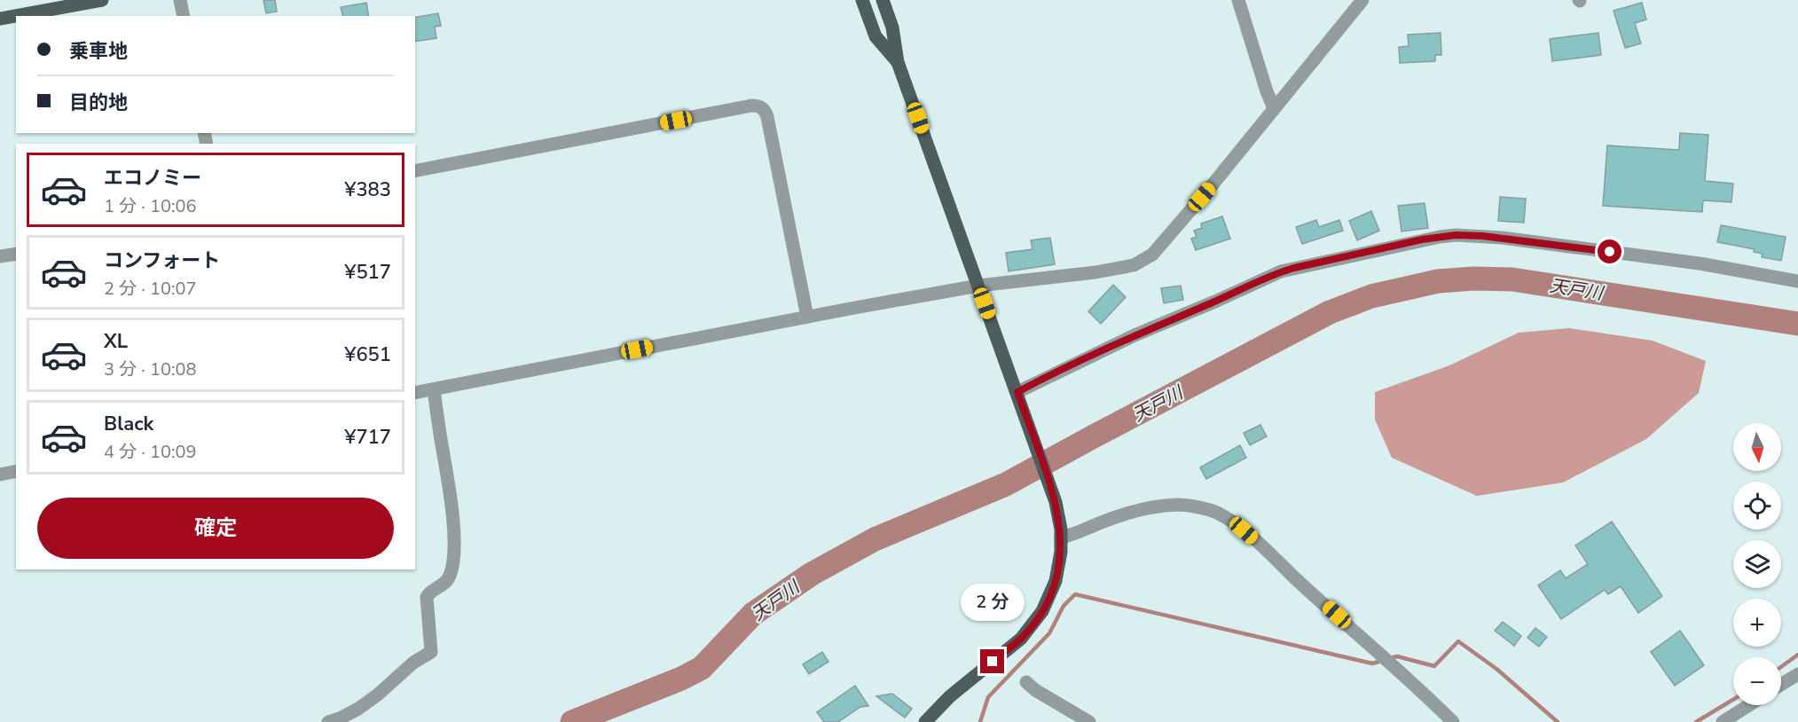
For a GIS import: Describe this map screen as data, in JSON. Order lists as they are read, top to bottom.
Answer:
{
  "water": ["天戸川"],
  "north": "bottom",
  "page": {
    "banner": ["乗車地", "目的地"],
    "list": [
      {
        "name": "エコノミー",
        "note": "1 分 · 10:06",
        "value": "¥383"
      },
      {
        "name": "コンフォート",
        "note": "2 分 · 10:07",
        "value": "¥517"
      },
      {
        "name": "XL",
        "note": "3 分 · 10:08",
        "value": "¥651"
      },
      {
        "name": "Black",
        "note": "4 分 · 10:09",
        "value": "¥717"
      }
    ],
    "map_buttons": ["+", "−"],
    "buttons": "確定",
    "bubble": "2 分"
  }
}
